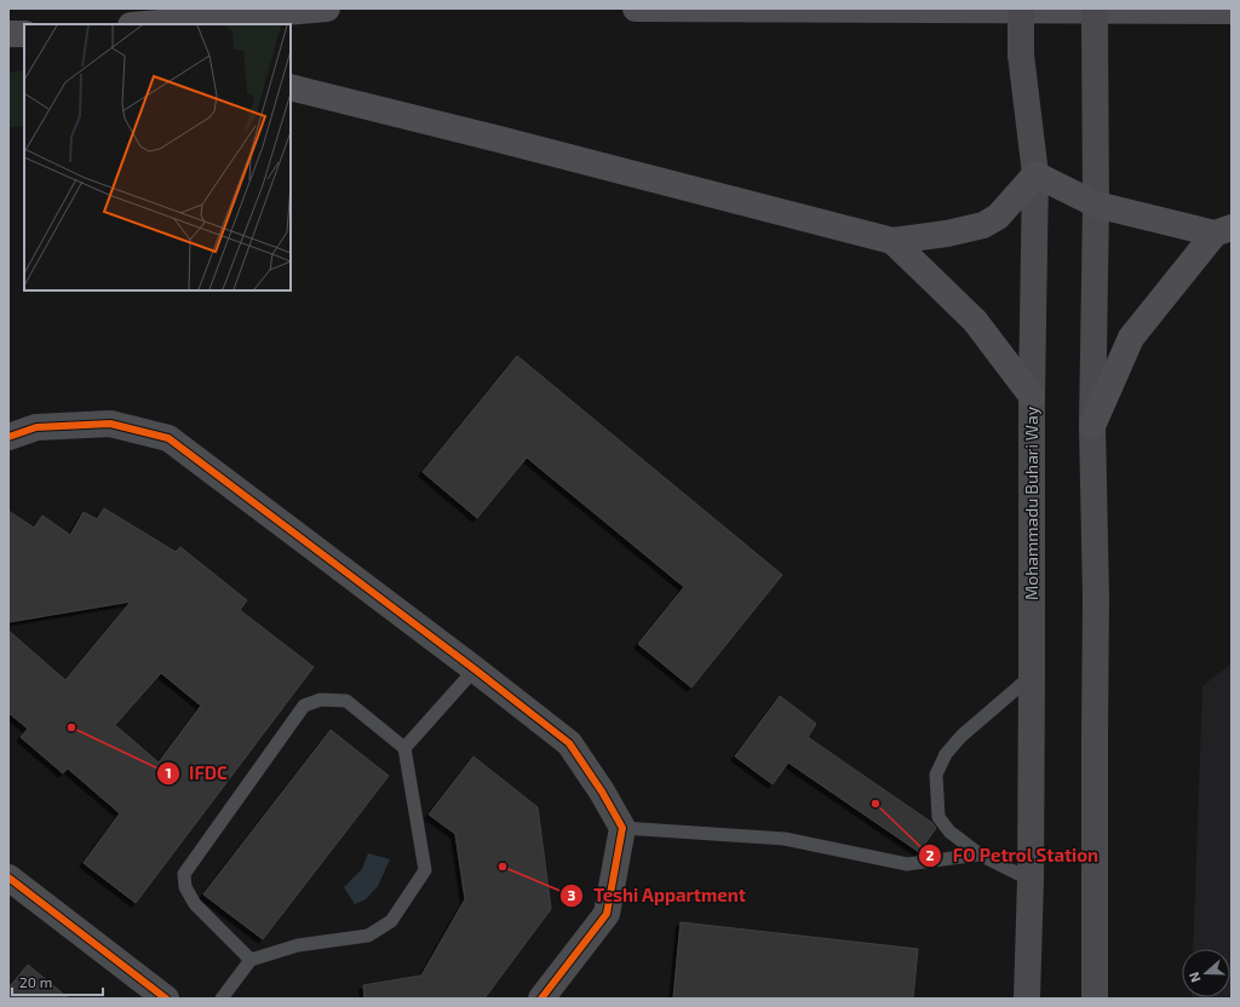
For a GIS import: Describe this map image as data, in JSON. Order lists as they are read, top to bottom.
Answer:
{
  "streets": {
    "main road": ["Mohammadu Buhari Way"]
  },
  "places": ["IFDC", "FO Petrol Station", "Teshi Appartment"],
  "scale_bar": "20 m",
  "north": "left"
}
